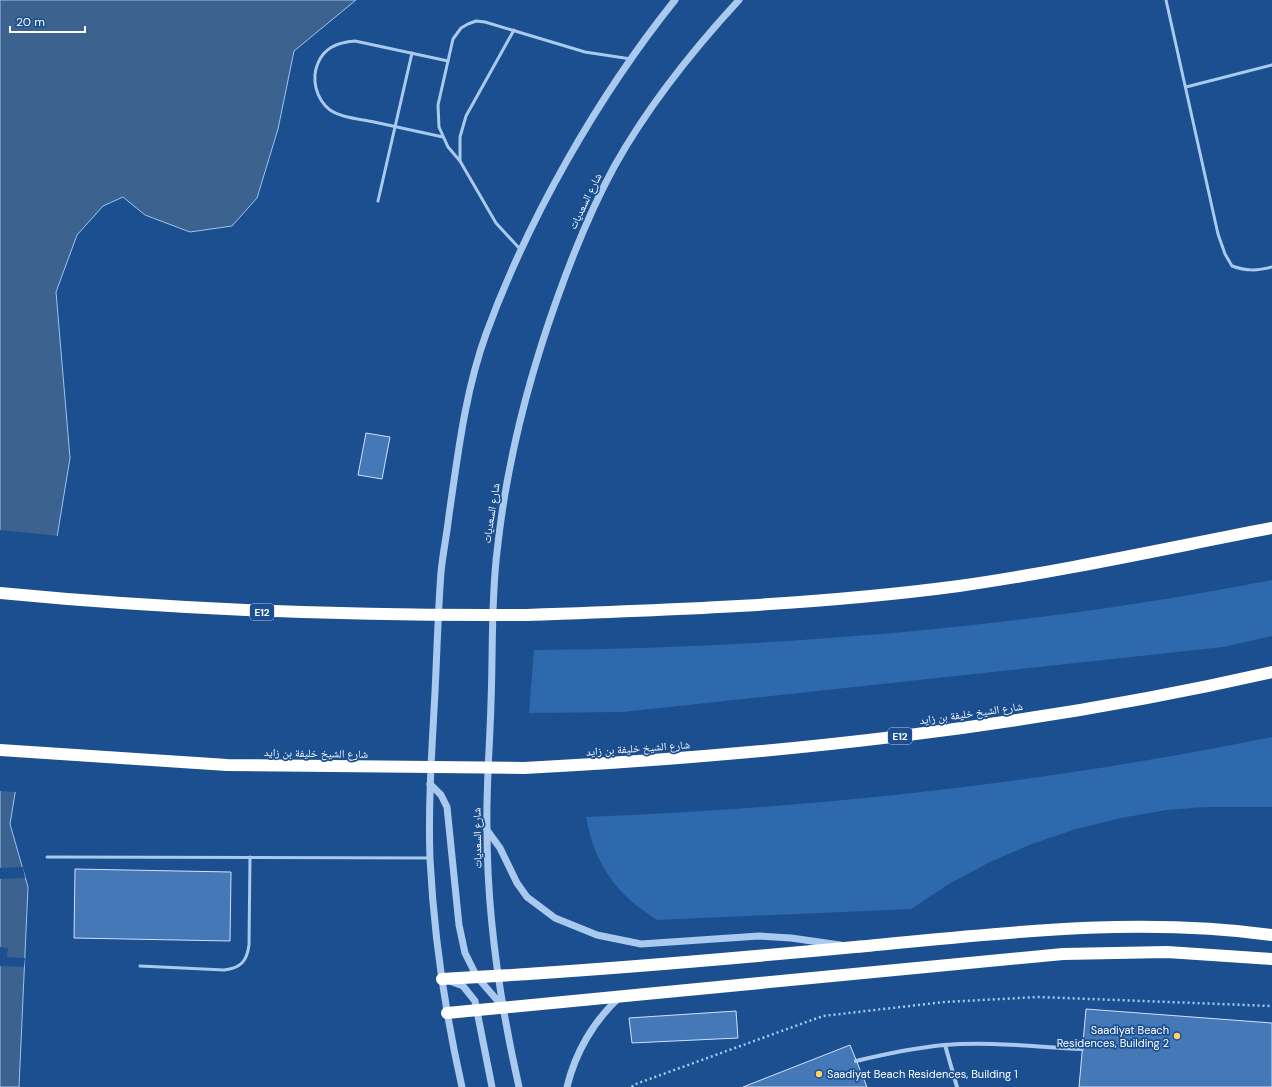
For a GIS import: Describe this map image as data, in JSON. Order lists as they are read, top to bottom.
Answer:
{
  "streets": {
    "highway": ["E12", "شارع الشيخ خليفة بن زايد"],
    "street": ["شارع السعديات"]
  },
  "places": ["Saadiyat Beach Residences, Building 2", "Saadiyat Beach Residences, Building 1"],
  "scale_bar": "20 m"
}
